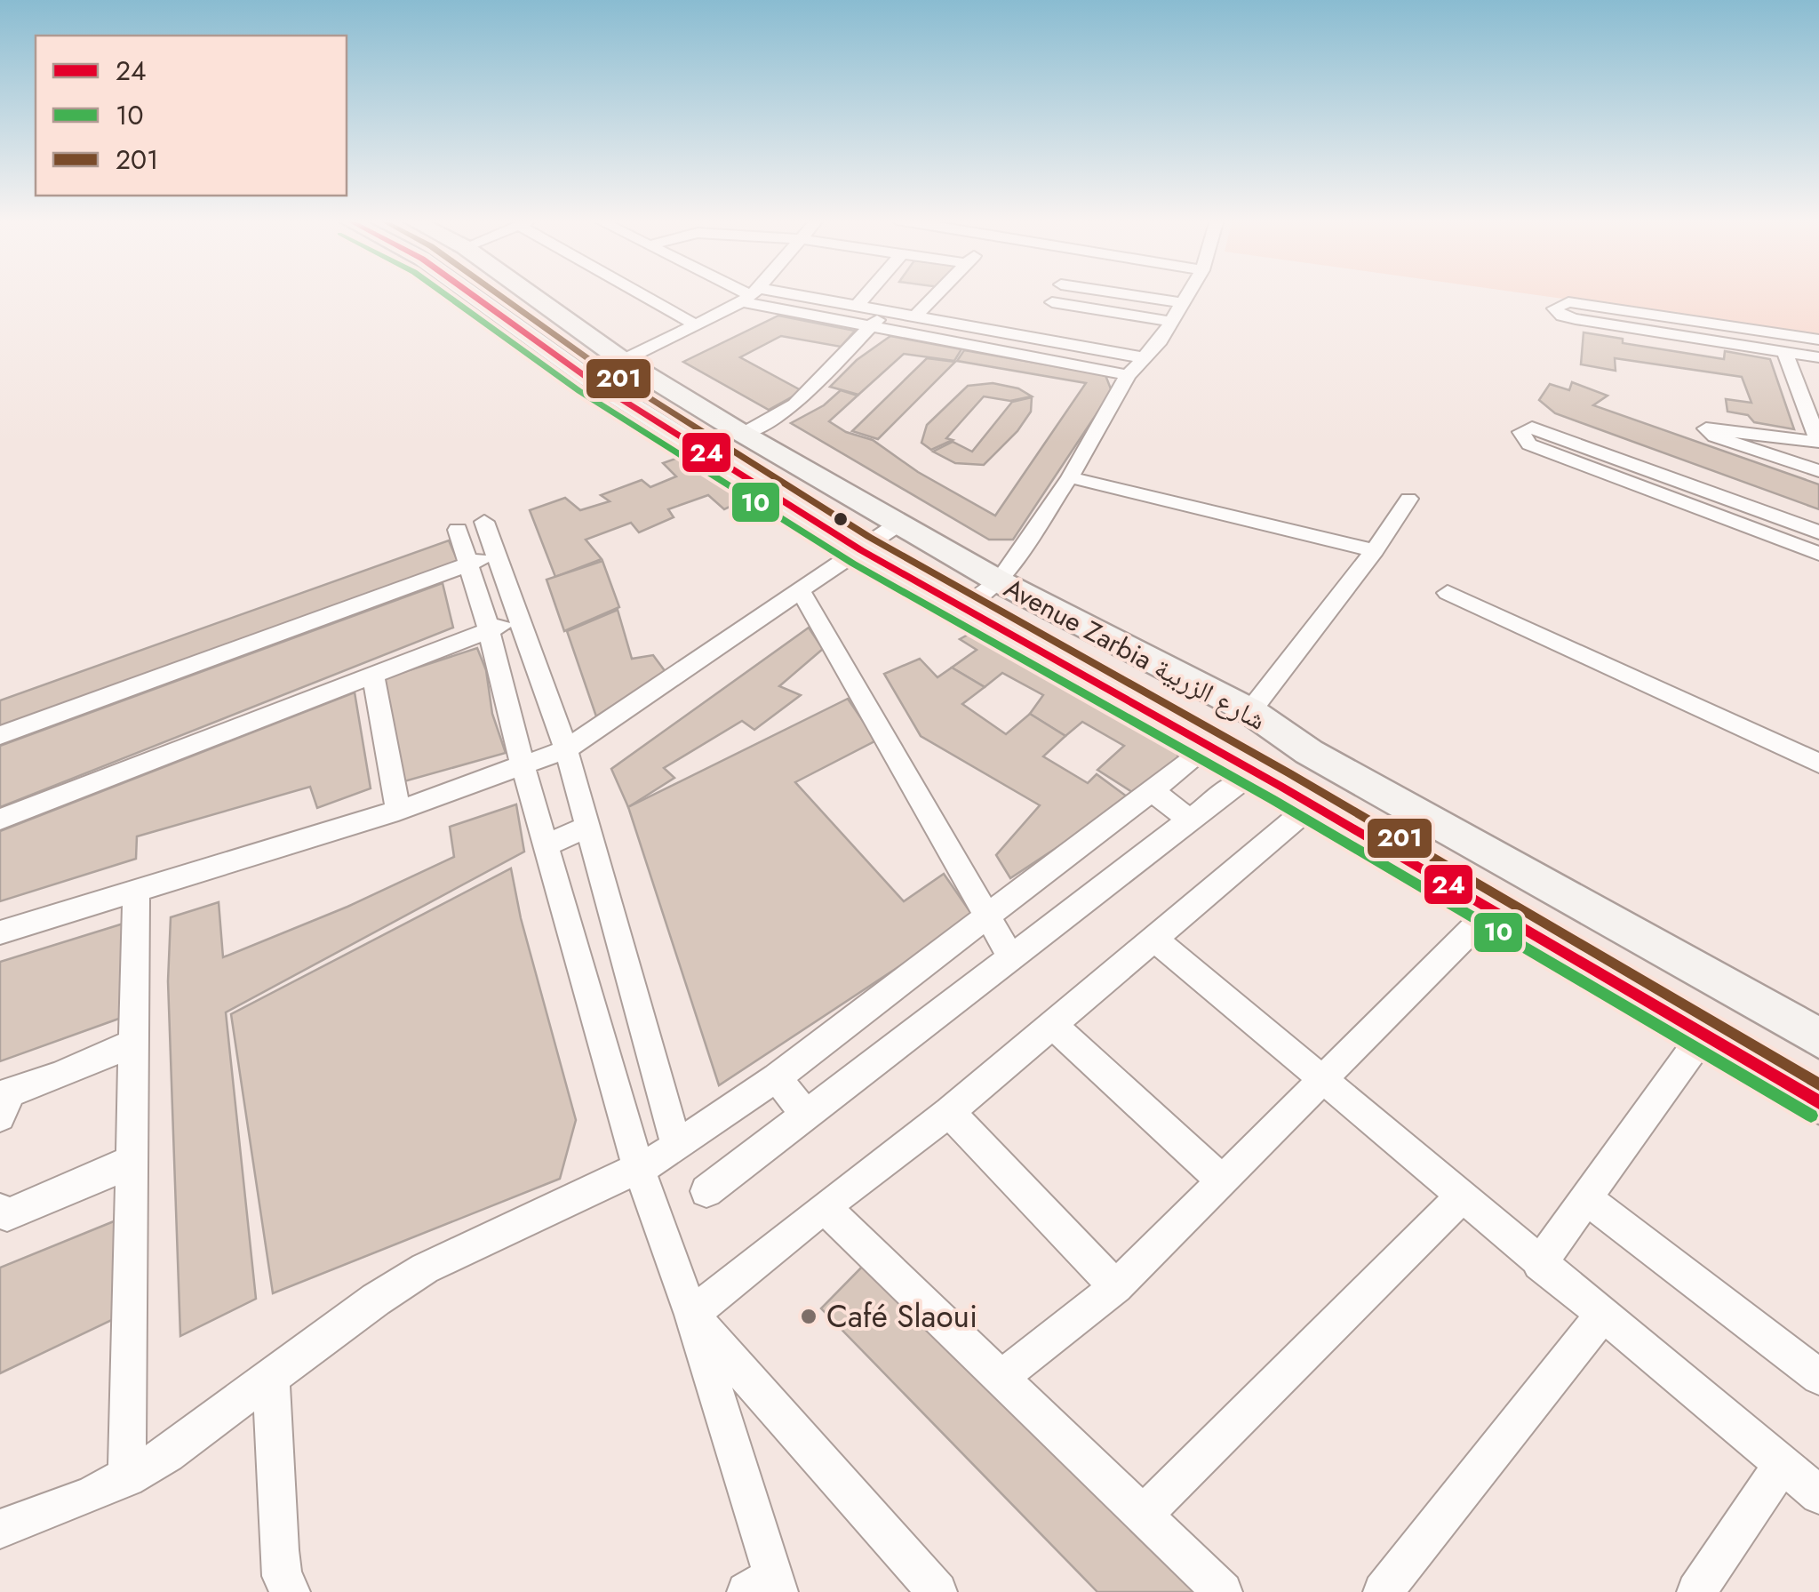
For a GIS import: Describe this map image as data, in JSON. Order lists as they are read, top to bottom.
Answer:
{
  "streets": {
    "main road": ["Avenue Zarbia شارع الزربية"]
  },
  "places": ["Café Slaoui"],
  "lines": ["transit line 24", "transit line 10", "transit line 201"],
  "legend": ["24", "10", "201"]
}
